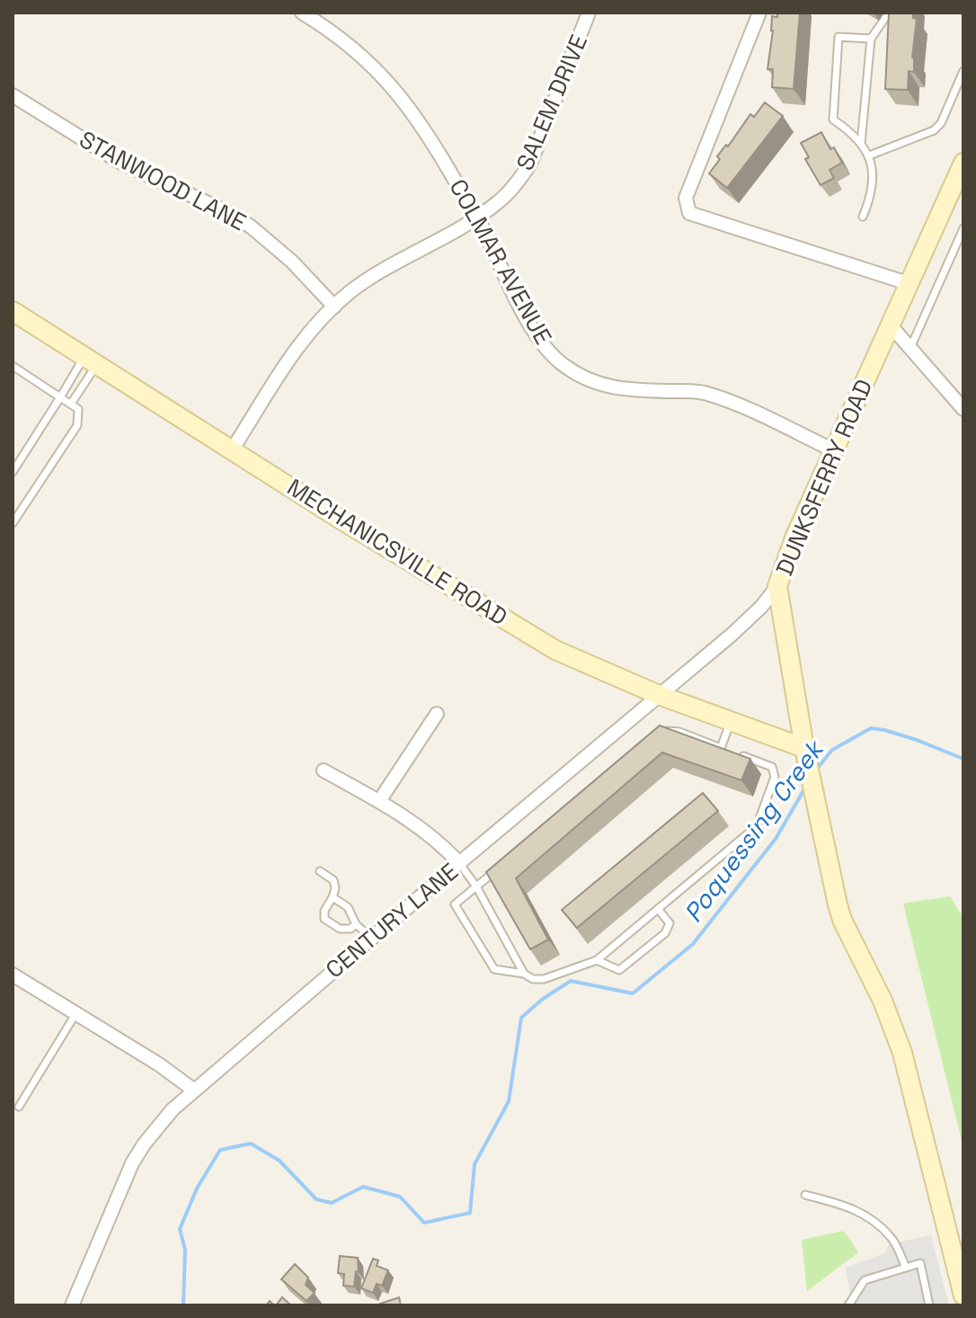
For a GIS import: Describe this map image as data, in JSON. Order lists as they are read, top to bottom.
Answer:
{
  "streets": {
    "street": [
      "SALEM DRIVE",
      "STANWOOD LANE",
      "COLMAR AVENUE",
      "DUNKSFERRY ROAD",
      "MECHANICSVILLE ROAD",
      "CENTURY LANE"
    ]
  },
  "crossings": [
    ["SALEM DRIVE", "STANWOOD LANE"],
    ["SALEM DRIVE", "COLMAR AVENUE"],
    ["SALEM DRIVE", "MECHANICSVILLE ROAD"],
    ["COLMAR AVENUE", "DUNKSFERRY ROAD"],
    ["DUNKSFERRY ROAD", "MECHANICSVILLE ROAD"],
    ["DUNKSFERRY ROAD", "CENTURY LANE"],
    ["MECHANICSVILLE ROAD", "CENTURY LANE"]
  ],
  "water": ["Poquessing Creek"]
}
